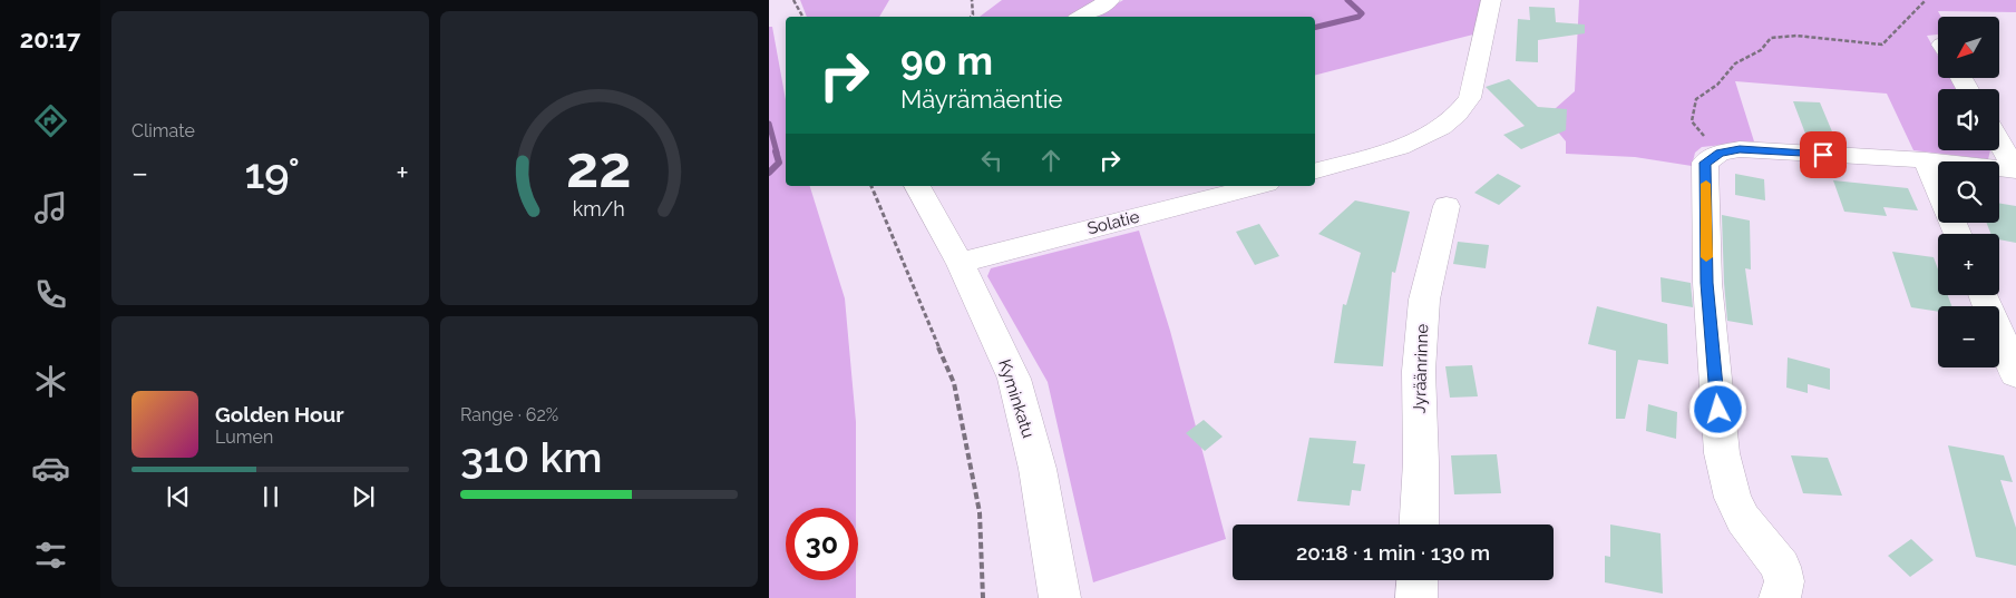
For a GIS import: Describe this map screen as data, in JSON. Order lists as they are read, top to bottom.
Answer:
{
  "streets": {
    "street": ["Solatie", "Jyräänrinne", "Kyminkatu"]
  },
  "crossings": [
    ["Solatie", "Kyminkatu"]
  ],
  "north": "bottom left",
  "page": {
    "tabs": "20:17",
    "tile": [
      "Climate",
      ["Range · 62%", "310 km"]
    ],
    "map_buttons": ["+", "−"],
    "turn": ["90 m", "Mäyrämäentie"],
    "heat": ["−", "19°", "+"],
    "song": ["Golden Hour", "Lumen"],
    "limit": "30",
    "trip": "20:18 · 1 min · 130 m",
    "gauge": ["22", "km/h"]
  }
}
